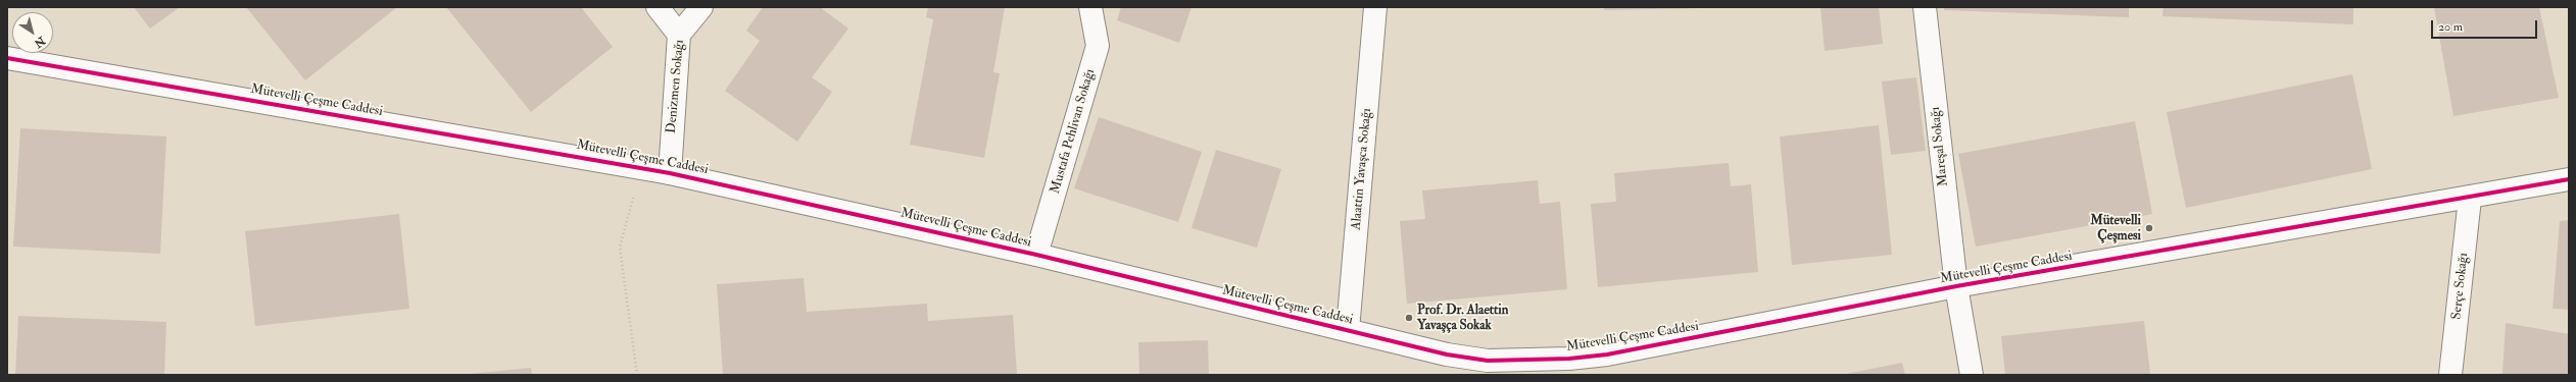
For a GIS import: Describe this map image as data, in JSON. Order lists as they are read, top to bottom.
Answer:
{
  "streets": {
    "street": [
      "Denizmen Sokağı",
      "Mütevelli Çeşme Caddesi",
      "Mustafa Pehlivan Sokağı",
      "Mareşal Sokağı",
      "Alaattin Yavaşca Sokağı",
      "Serçe Sokağı"
    ]
  },
  "crossings": [
    ["Denizmen Sokağı", "Mütevelli Çeşme Caddesi"],
    ["Mütevelli Çeşme Caddesi", "Mustafa Pehlivan Sokağı"],
    ["Mütevelli Çeşme Caddesi", "Mareşal Sokağı"],
    ["Mütevelli Çeşme Caddesi", "Alaattin Yavaşca Sokağı"],
    ["Mütevelli Çeşme Caddesi", "Serçe Sokağı"]
  ],
  "places": ["Mütevelli Çeşmesi", "Prof. Dr. Alaettin Yavaşça Sokak"],
  "scale_bar": "20 m",
  "north": "bottom right"
}
